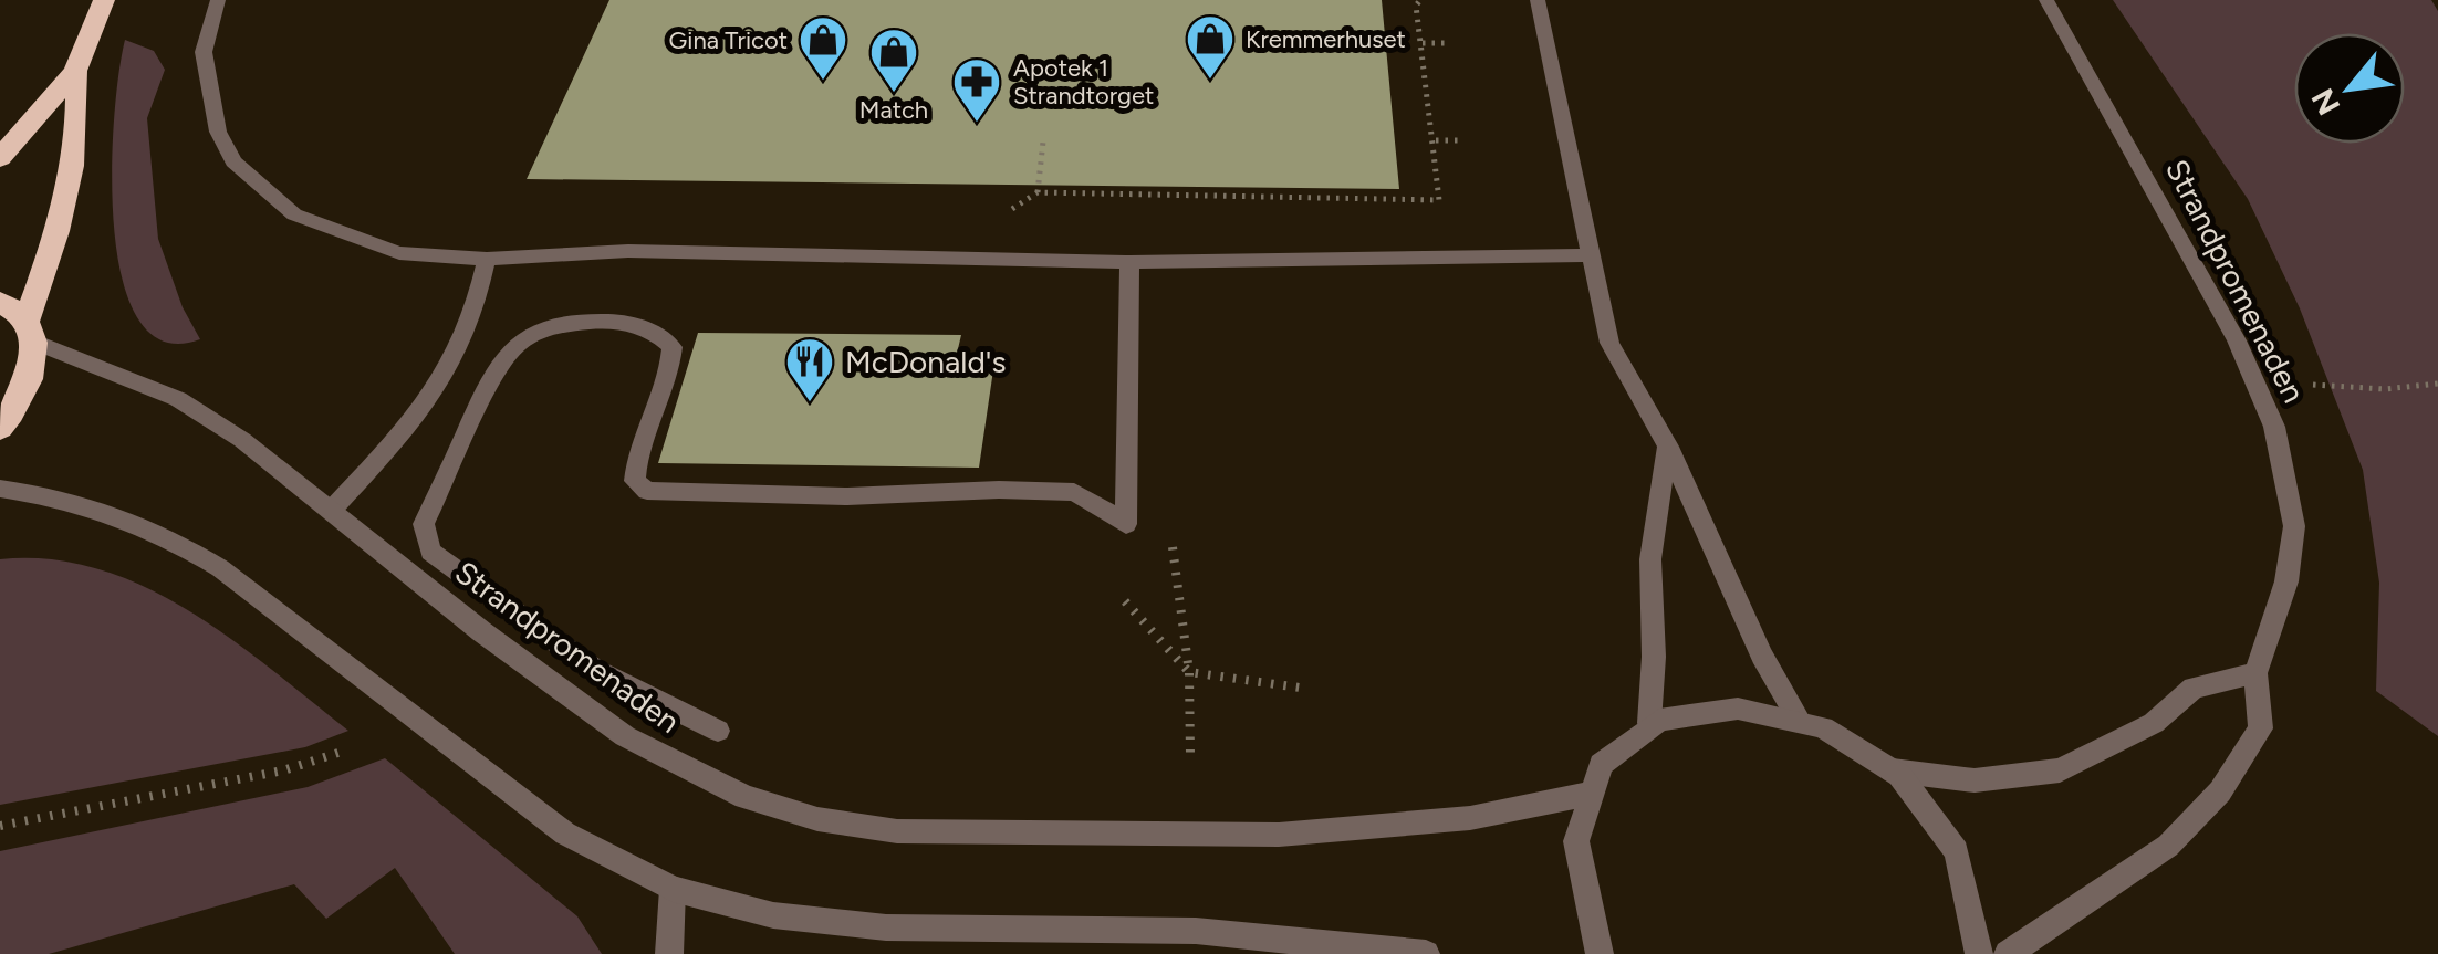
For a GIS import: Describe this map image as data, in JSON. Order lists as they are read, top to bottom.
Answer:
{
  "streets": {
    "street": ["Strandpromenaden"]
  },
  "places": {
    "shop": ["Kremmerhuset", "Gina Tricot", "Match"],
    "pharmacy": ["Apotek 1 Strandtorget"],
    "restaurant": ["McDonald's"]
  },
  "north": "bottom left"
}
